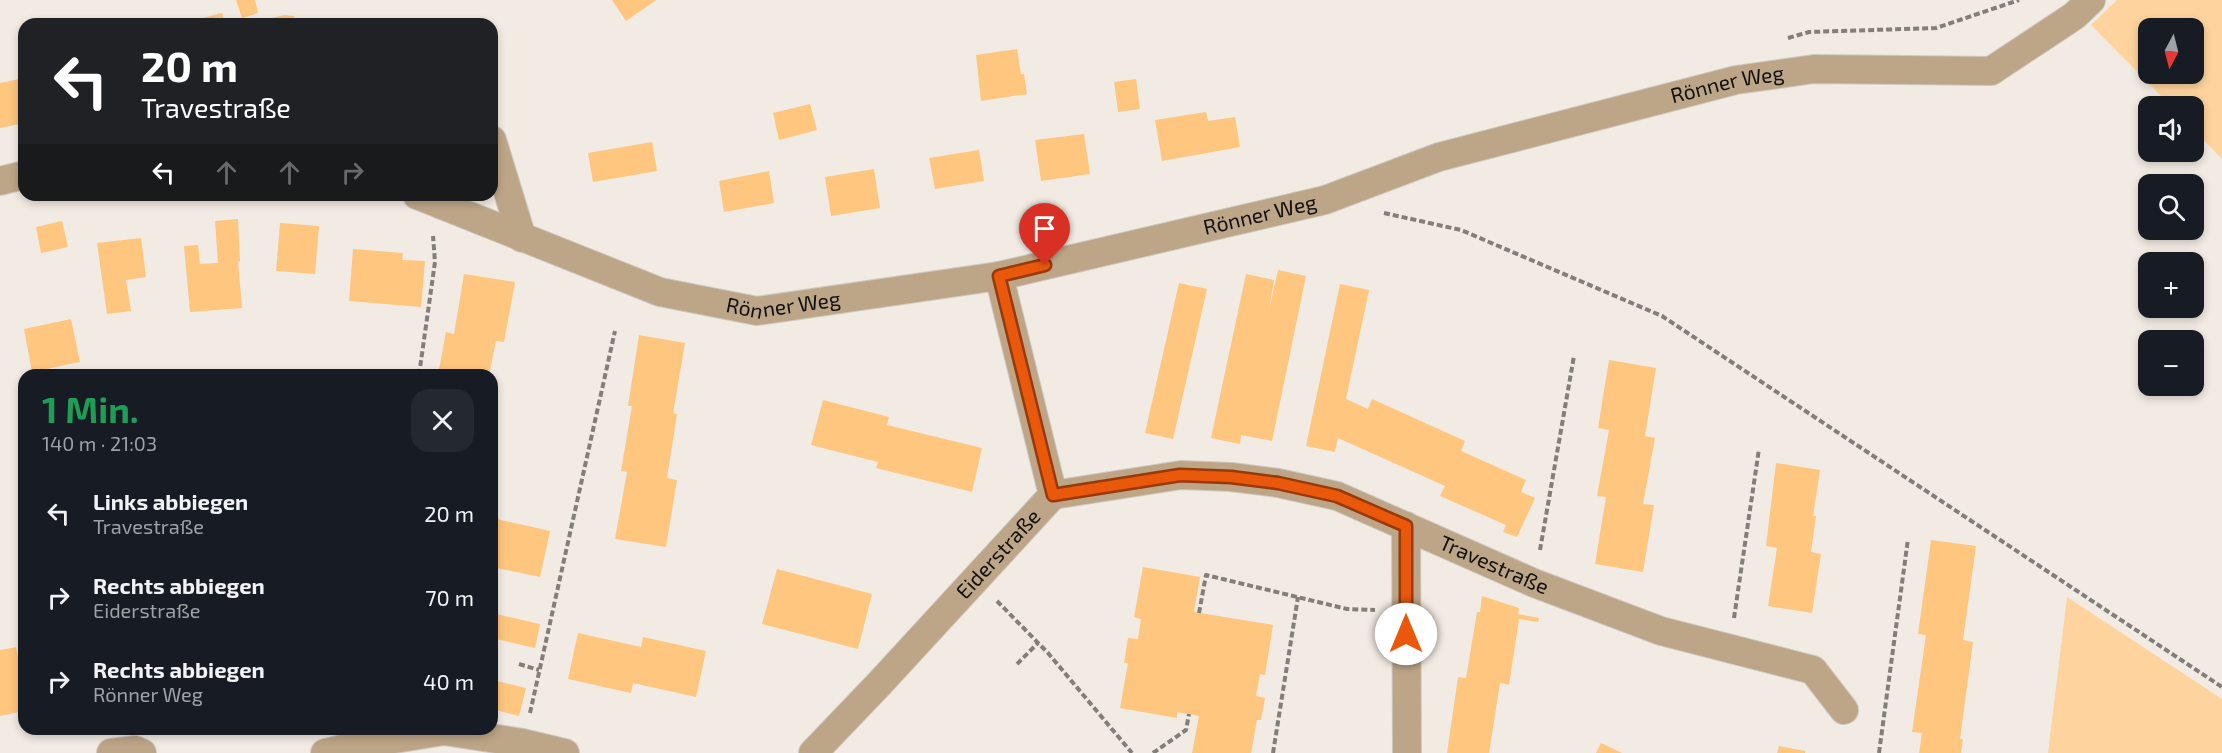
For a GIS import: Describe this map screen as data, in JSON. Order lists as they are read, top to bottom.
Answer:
{
  "streets": {
    "street": ["Rönner Weg", "Eiderstraße", "Travestraße"]
  },
  "crossings": [
    ["Rönner Weg", "Eiderstraße"],
    ["Eiderstraße", "Travestraße"]
  ],
  "north": "bottom",
  "page": {
    "map_buttons": ["+", "−"],
    "turn": ["20 m", "Travestraße"],
    "heading": ["1 Min.", "140 m · 21:03"],
    "list": [
      {
        "name": "Links abbiegen",
        "note": "Travestraße",
        "value": "20 m"
      },
      {
        "name": "Rechts abbiegen",
        "note": "Eiderstraße",
        "value": "70 m"
      },
      {
        "name": "Rechts abbiegen",
        "note": "Rönner Weg",
        "value": "40 m"
      }
    ]
  }
}
